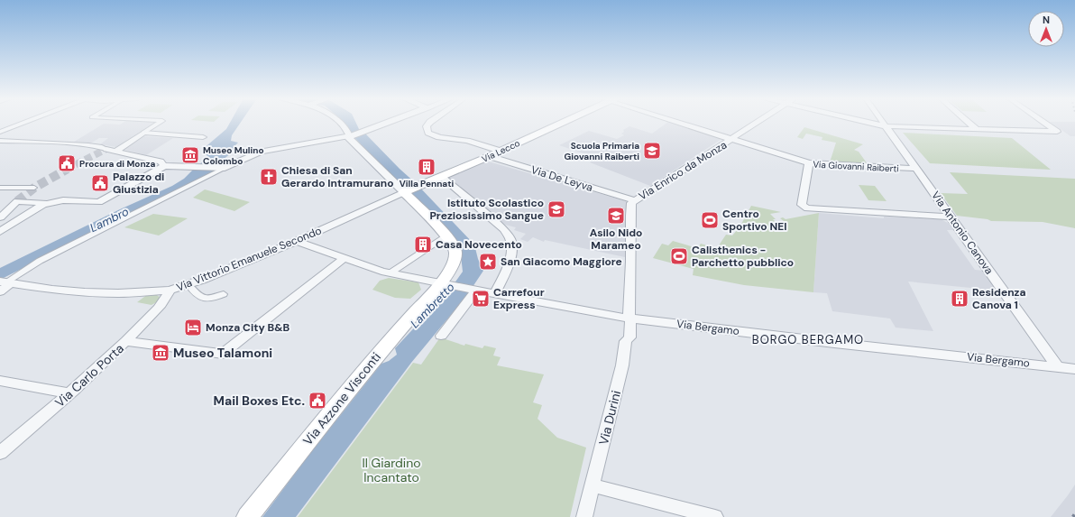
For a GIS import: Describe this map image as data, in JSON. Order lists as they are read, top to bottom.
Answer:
{
  "streets": {
    "main road": ["Via Lecco", "Via Azzone Visconti"],
    "street": [
      "Via Giovanni Raiberti",
      "Via Enrico da Monza",
      "Via De Leyva",
      "Via Antonio Canova",
      "Via Vittorio Emanuele Secondo",
      "Via Bergamo",
      "Via Carlo Porta",
      "Via Durini"
    ]
  },
  "crossings": [
    ["Via Lecco", "Via De Leyva"],
    ["Via Lecco", "Via Vittorio Emanuele Secondo"],
    ["Via Lecco", "Via Azzone Visconti"],
    ["Via Giovanni Raiberti", "Via Enrico da Monza"],
    ["Via Giovanni Raiberti", "Via Antonio Canova"],
    ["Via Enrico da Monza", "Via De Leyva"],
    ["Via Enrico da Monza", "Via Bergamo"],
    ["Via Enrico da Monza", "Via Durini"],
    ["Via Antonio Canova", "Via Bergamo"],
    ["Via Vittorio Emanuele Secondo", "Via Bergamo"],
    ["Via Vittorio Emanuele Secondo", "Via Carlo Porta"],
    ["Via Vittorio Emanuele Secondo", "Via Azzone Visconti"],
    ["Via Bergamo", "Via Azzone Visconti"],
    ["Via Bergamo", "Via Durini"]
  ],
  "districts": ["BORGO BERGAMO"],
  "water": ["Lambro", "Lambretto"],
  "parks": ["Il Giardino Incantato"],
  "places": {
    "school or university": ["Scuola Primaria Giovanni Raiberti", "Istituto Scolastico Preziosissimo Sangue", "Asilo Nido Marameo"],
    "museum": ["Museo Mulino Colombo", "Museo Talamoni"],
    "public building": ["Procura di Monza", "Palazzo di Giustizia", "Mail Boxes Etc."],
    "building": ["Villa Pennati", "Casa Novecento", "Residenza Canova 1"],
    "church": ["Chiesa di San Gerardo Intramurano"],
    "sports": ["Centro Sportivo NEI", "Calisthenics - Parchetto pubblico"],
    "place": ["San Giacomo Maggiore"],
    "supermarket": ["Carrefour Express"],
    "hotel": ["Monza City B&B"]
  },
  "north": "top"
}
